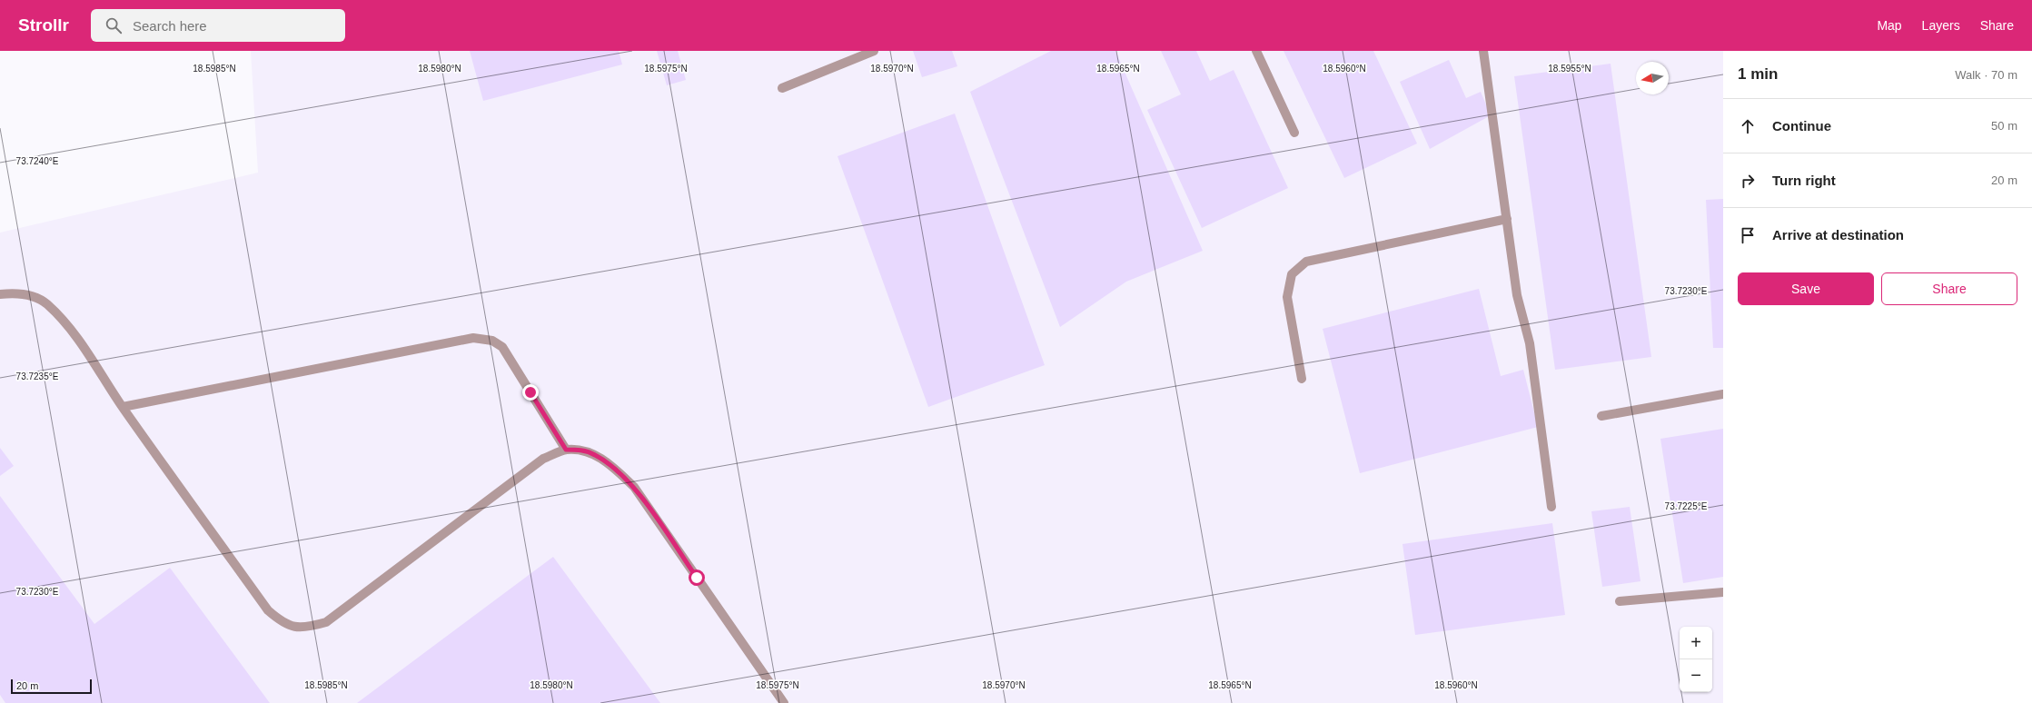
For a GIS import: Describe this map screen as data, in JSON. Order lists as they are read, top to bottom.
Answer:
{
  "scale_bar": "20 m",
  "north": "left",
  "page": {
    "header": "Strollr",
    "search": "Search here",
    "nav": ["Map", "Layers", "Share"],
    "heading": ["1 min", "Walk · 70 m"],
    "list": [
      ["Continue", "50 m"],
      ["Turn right", "20 m"],
      "Arrive at destination"
    ],
    "buttons": ["Save", "Share"],
    "map_buttons": ["+", "−"],
    "scale": "20 m"
  },
  "coordinates": [
    "18.5985°N",
    "18.5980°N",
    "18.5975°N",
    "18.5970°N",
    "18.5965°N",
    "18.5960°N",
    "18.5955°N",
    "73.7240°E",
    "73.7230°E",
    "73.7235°E",
    "73.7225°E"
  ]
}
